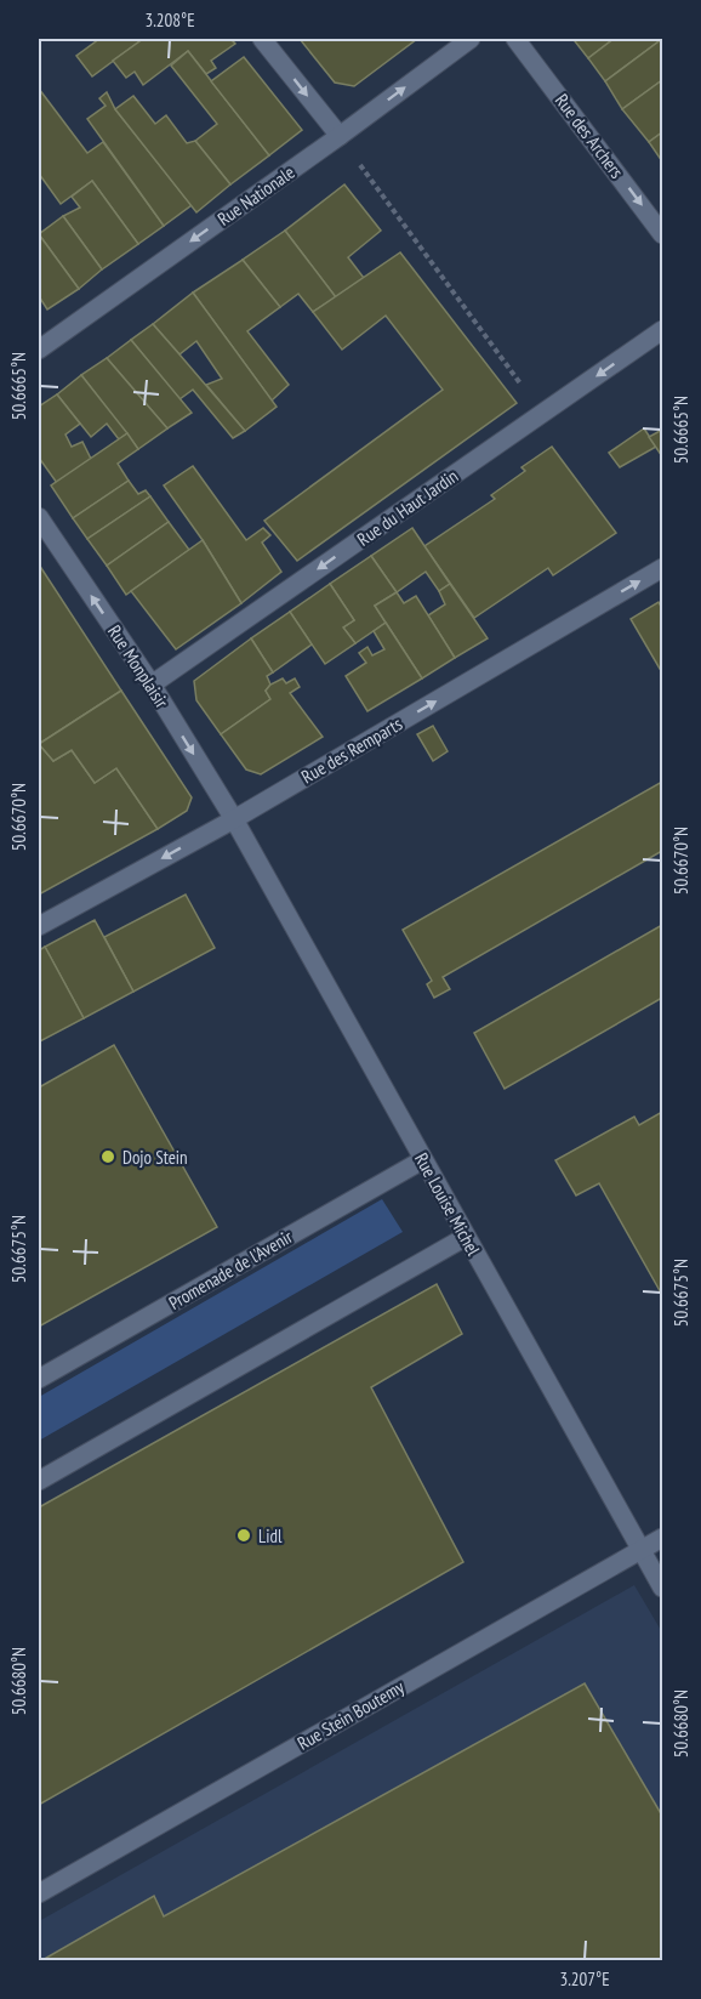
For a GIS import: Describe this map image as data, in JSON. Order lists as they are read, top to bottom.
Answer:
{
  "streets": {
    "street": [
      "Rue des Archers",
      "Rue Nationale",
      "Rue du Haut Jardin",
      "Rue Monplaisir",
      "Rue des Remparts",
      "Rue Louise Michel",
      "Promenade de l'Avenir",
      "Rue Stein Boutemy"
    ]
  },
  "crossings": [
    ["Rue du Haut Jardin", "Rue Monplaisir"],
    ["Rue Monplaisir", "Rue des Remparts"],
    ["Rue Monplaisir", "Rue Louise Michel"],
    ["Rue des Remparts", "Rue Louise Michel"],
    ["Rue Louise Michel", "Promenade de l'Avenir"],
    ["Rue Louise Michel", "Rue Stein Boutemy"]
  ],
  "one_way": ["Rue des Archers", "Rue du Haut Jardin"],
  "places": ["Dojo Stein", "Lidl"],
  "coordinates": [
    "3.208°E",
    "50.6665°N",
    "50.6670°N",
    "50.6675°N",
    "50.6680°N",
    "3.207°E"
  ]
}
